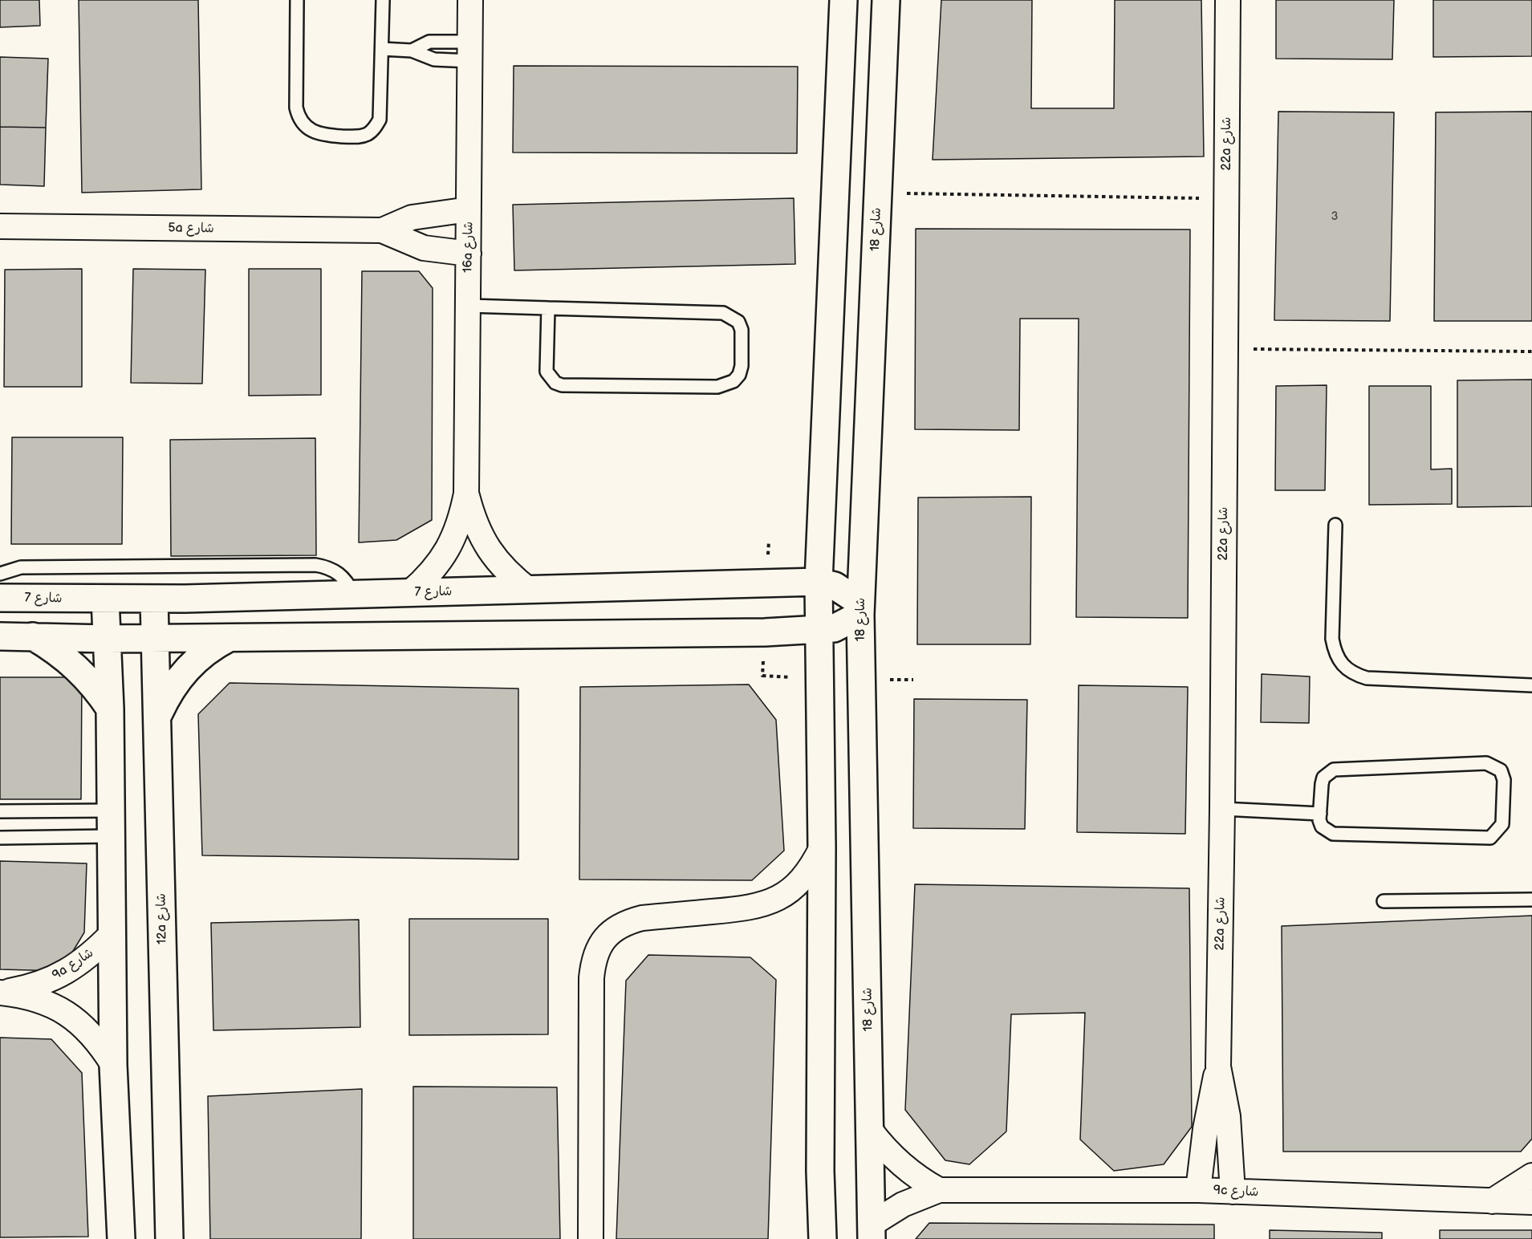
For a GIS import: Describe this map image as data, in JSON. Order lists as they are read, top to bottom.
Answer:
{
  "streets": {
    "street": [
      "22a شارع",
      "5a شارع",
      "شارع 18",
      "16a شارع",
      "شارع 7",
      "12a شارع",
      "9a شارع",
      "9c شارع"
    ]
  },
  "crossings": [
    ["22a شارع", "9c شارع"],
    ["5a شارع", "16a شارع"],
    ["شارع 18", "شارع 7"],
    ["شارع 18", "9c شارع"],
    ["16a شارع", "شارع 7"],
    ["شارع 7", "12a شارع"]
  ],
  "house_numbers": ["3"]
}
